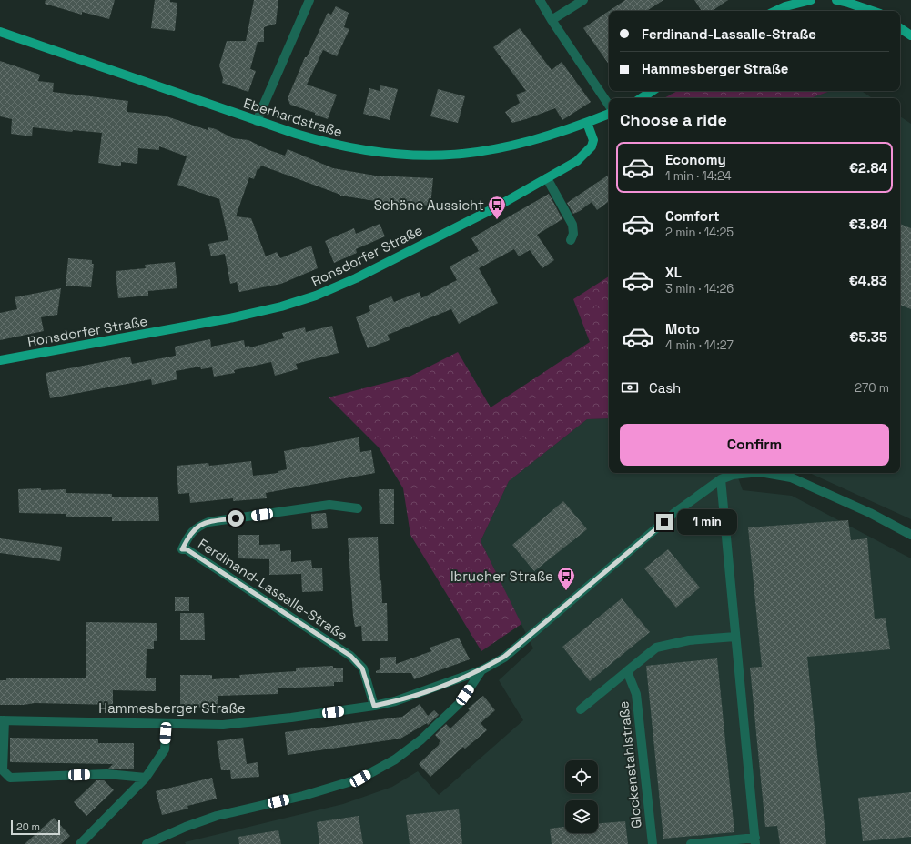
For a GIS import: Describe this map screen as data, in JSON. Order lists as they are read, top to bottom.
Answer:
{
  "streets": {
    "main road": ["Eberhardstraße", "Ronsdorfer Straße"],
    "street": ["Ferdinand-Lassalle-Straße", "Hammesberger Straße", "Glockenstahlstraße"]
  },
  "crossings": [
    ["Eberhardstraße", "Ronsdorfer Straße"],
    ["Ferdinand-Lassalle-Straße", "Hammesberger Straße"]
  ],
  "places": {
    "bus stop": ["Schöne Aussicht", "Ibrucher Straße"]
  },
  "scale_bar": "20 m",
  "page": {
    "banner": ["Ferdinand-Lassalle-Straße", "Hammesberger Straße"],
    "heading": "Choose a ride",
    "list": [
      {
        "name": "Economy",
        "note": "1 min · 14:24",
        "value": "€2.84"
      },
      {
        "name": "Comfort",
        "note": "2 min · 14:25",
        "value": "€3.84"
      },
      {
        "name": "XL",
        "note": "3 min · 14:26",
        "value": "€4.83"
      },
      {
        "name": "Moto",
        "note": "4 min · 14:27",
        "value": "€5.35"
      }
    ],
    "pay": ["Cash", "270 m"],
    "buttons": "Confirm",
    "bubble": "1 min",
    "scale": "20 m"
  }
}
